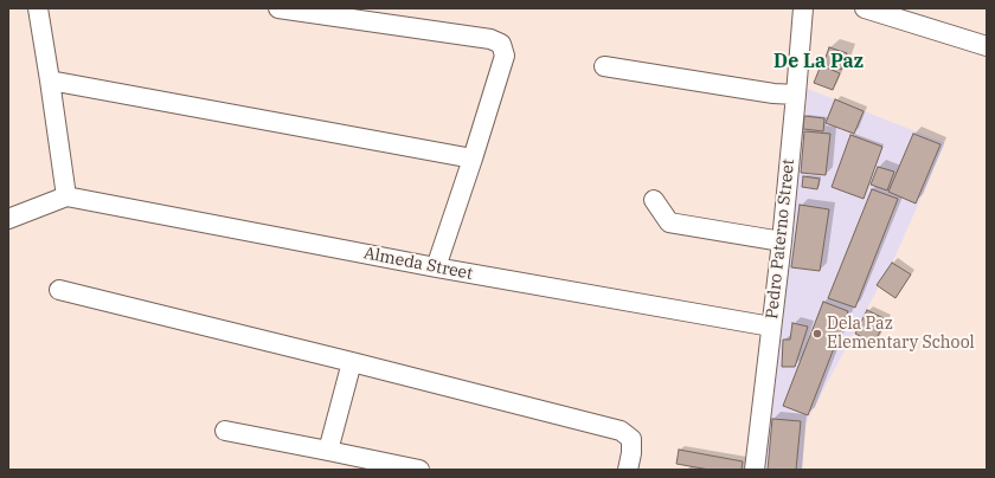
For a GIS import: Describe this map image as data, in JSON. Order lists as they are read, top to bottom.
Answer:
{
  "streets": {
    "street": ["Pedro Paterno Street", "Almeda Street"]
  },
  "crossings": [
    ["Pedro Paterno Street", "Almeda Street"]
  ],
  "districts": ["De La Paz"],
  "places": ["Dela Paz Elementary School"]
}
